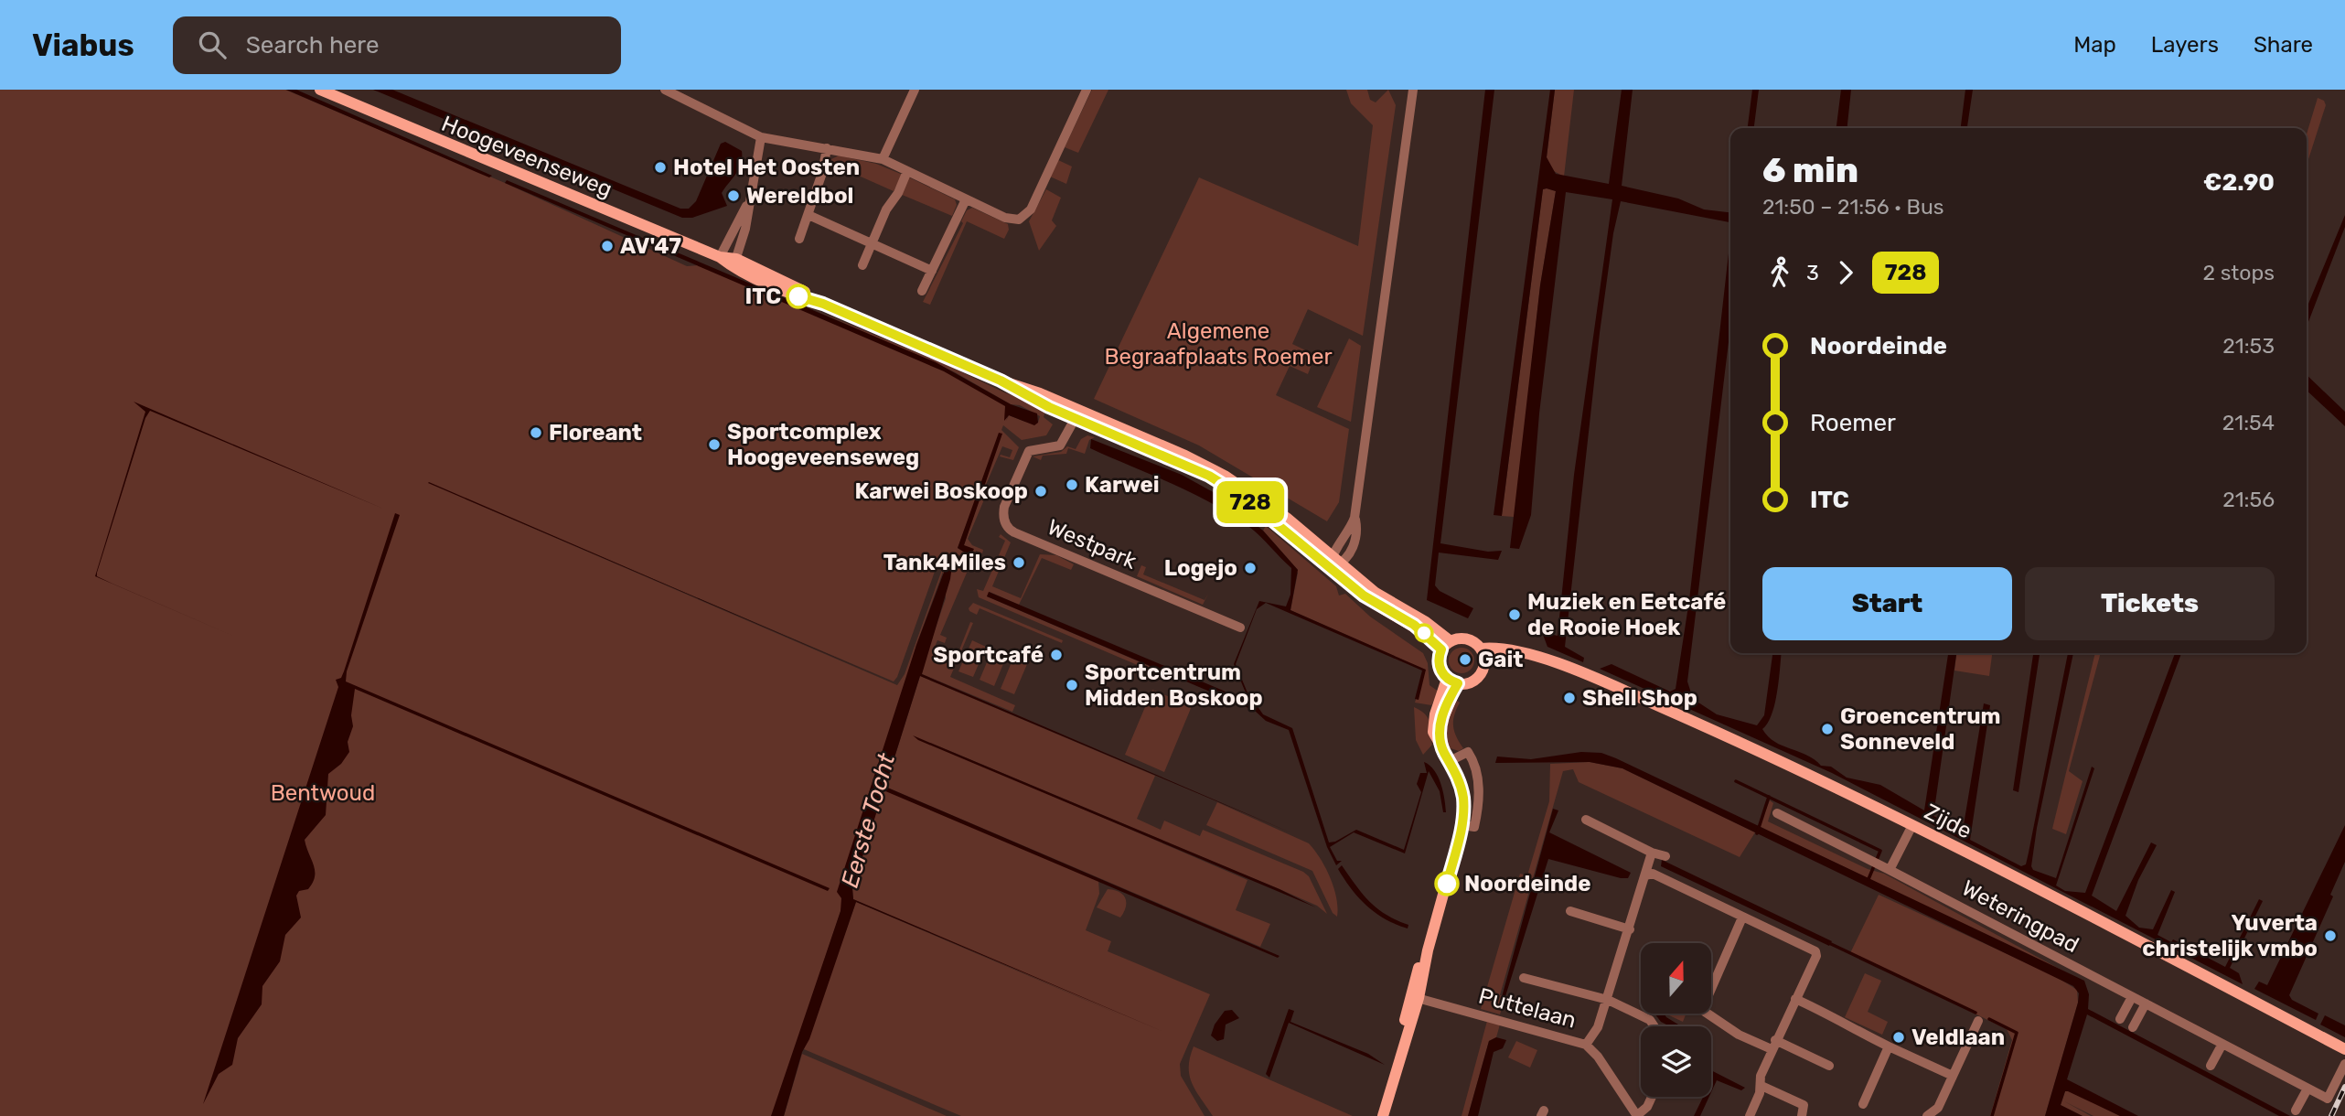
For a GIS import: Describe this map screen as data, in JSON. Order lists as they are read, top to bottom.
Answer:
{
  "streets": {
    "main road": ["Hoogeveenseweg", "Zijde"],
    "street": ["Westpark", "Weteringpad", "Puttelaan"]
  },
  "crossings": [
    ["Hoogeveenseweg", "Westpark"],
    ["Hoogeveenseweg", "Zijde"]
  ],
  "water": ["Eerste Tocht"],
  "parks": ["Algemene Begraafplaats Roemer", "Bentwoud"],
  "places": [
    "Hotel Het Oosten",
    "Wereldbol",
    "AV'47",
    "ITC",
    "Floreant",
    "Sportcomplex Hoogeveenseweg",
    "Karwei",
    "Karwei Boskoop",
    "Tank4Miles",
    "Logejo",
    "Muziek en Eetcafé de Rooie Hoek",
    "Sportcafé",
    "Gait",
    "Sportcentrum Midden Boskoop",
    "Shell Shop",
    "Groencentrum Sonneveld",
    "Noordeinde",
    "Yuverta christelijk vmbo",
    "Veldlaan"
  ],
  "lines": ["bus line 728"],
  "north": "top",
  "page": {
    "header": "Viabus",
    "search": "Search here",
    "nav": ["Map", "Layers", "Share"],
    "on_map": "728",
    "heading": ["6 min", "21:50 – 21:56 · Bus", "€2.90"],
    "legs": ["3", "728", "2 stops"],
    "list": [
      {
        "name": "Noordeinde",
        "value": "21:53"
      },
      {
        "name": "Roemer",
        "value": "21:54"
      },
      {
        "name": "ITC",
        "value": "21:56"
      }
    ],
    "buttons": ["Start", "Tickets"]
  }
}
